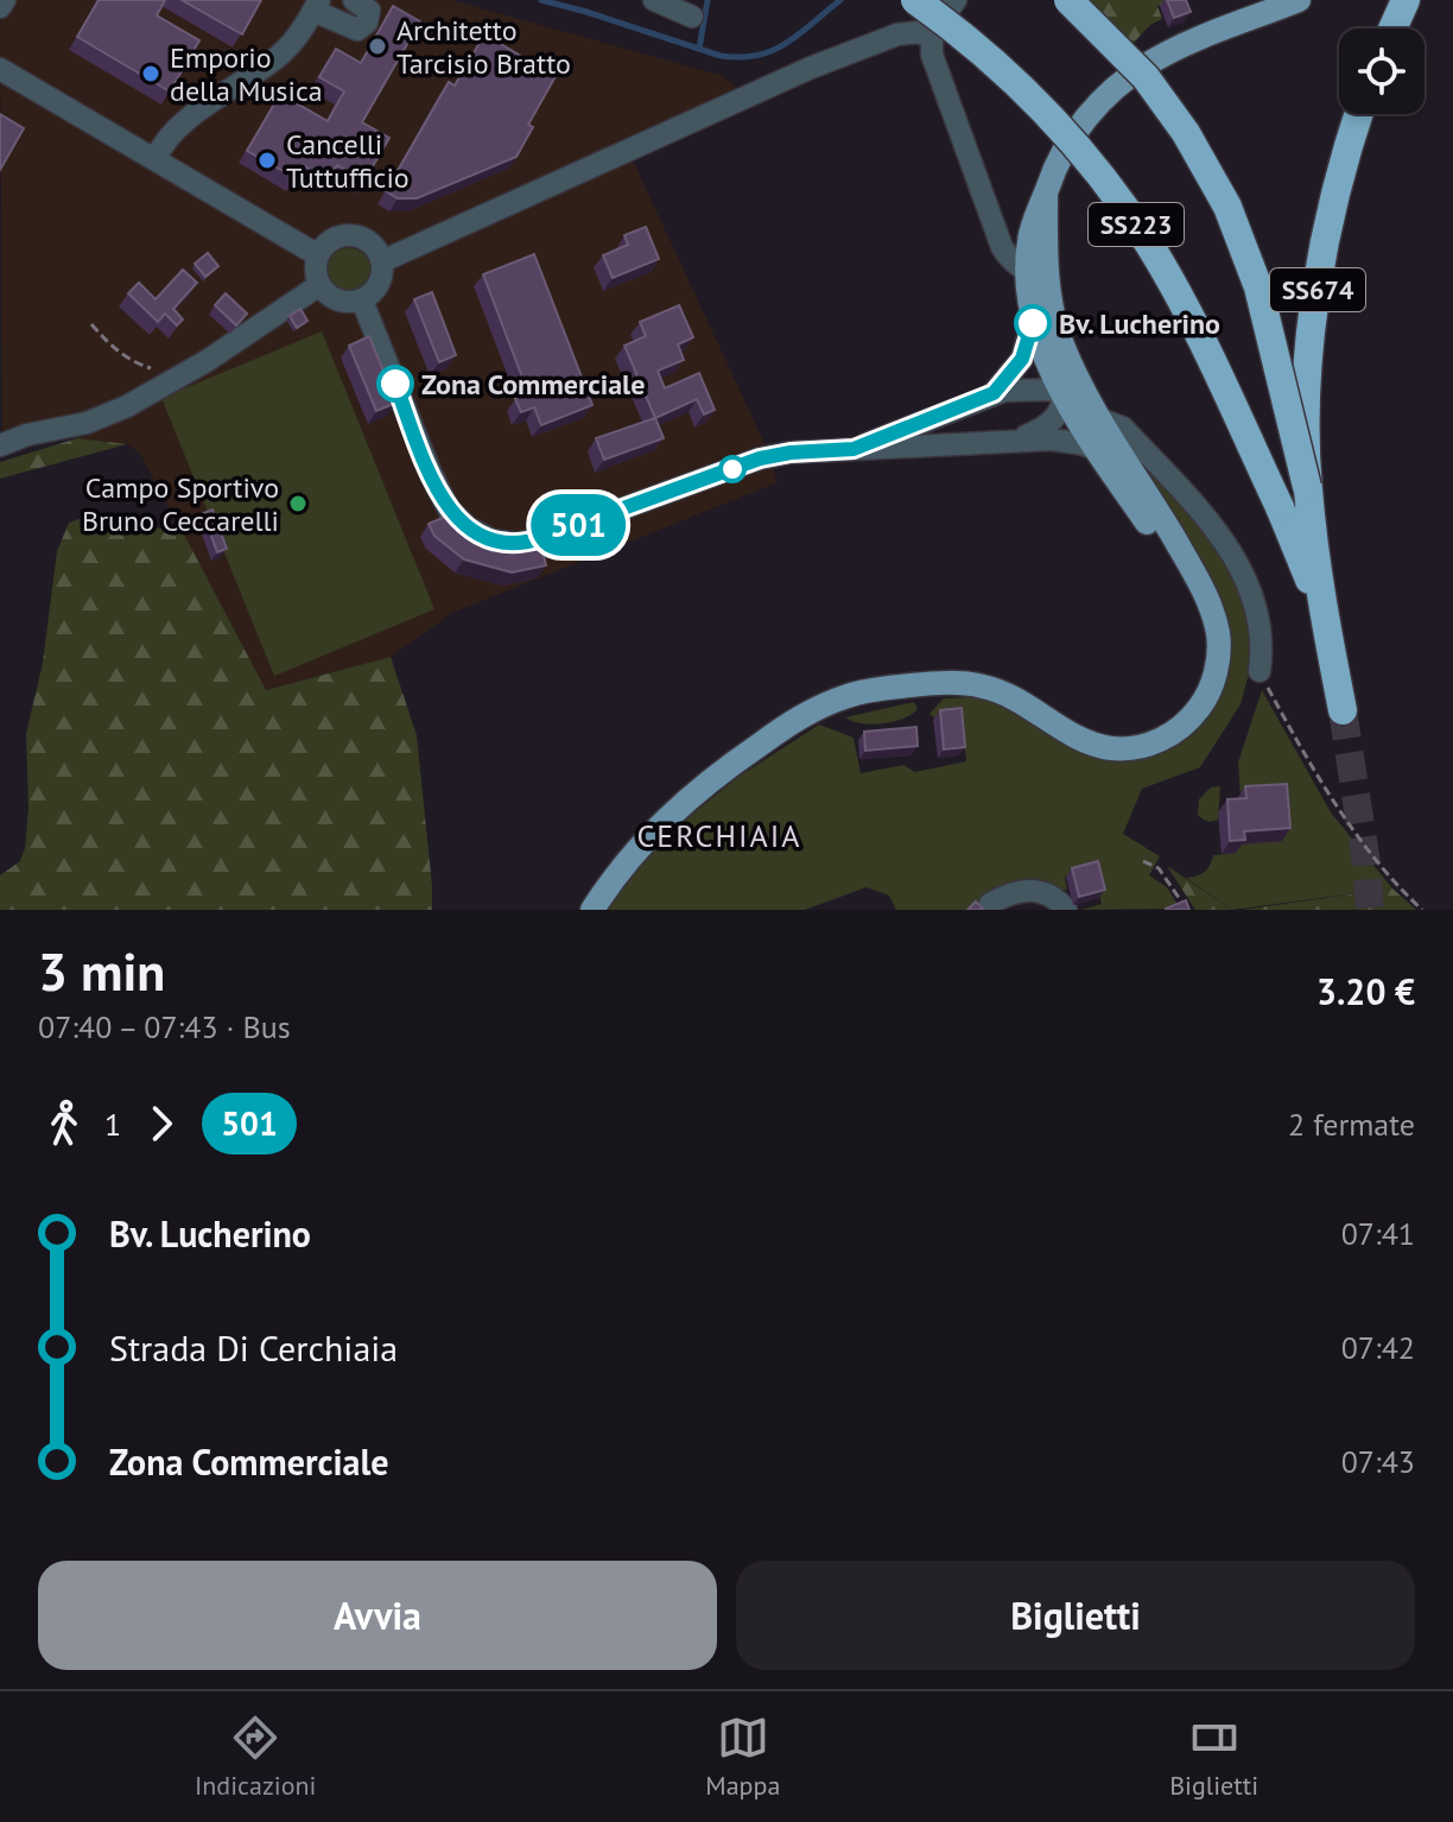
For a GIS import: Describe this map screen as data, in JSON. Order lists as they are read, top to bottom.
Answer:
{
  "streets": {
    "highway": ["SS223", "SS674"]
  },
  "crossings": [
    ["SS223", "SS674"]
  ],
  "districts": ["CERCHIAIA"],
  "places": [
    "Architetto Tarcisio Bratto",
    "Emporio della Musica",
    "Cancelli Tuttufficio",
    "Bv. Lucherino",
    "Zona Commerciale",
    "Campo Sportivo Bruno Ceccarelli"
  ],
  "lines": ["bus line 501"],
  "page": {
    "on_map": "501",
    "heading": ["3 min", "07:40 – 07:43 · Bus", "3.20 €"],
    "legs": ["1", "501", "2 fermate"],
    "list": [
      {
        "name": "Bv. Lucherino",
        "value": "07:41"
      },
      {
        "name": "Strada Di Cerchiaia",
        "value": "07:42"
      },
      {
        "name": "Zona Commerciale",
        "value": "07:43"
      }
    ],
    "buttons": ["Avvia", "Biglietti"],
    "tabs": ["Indicazioni", "Mappa", "Biglietti"]
  }
}
